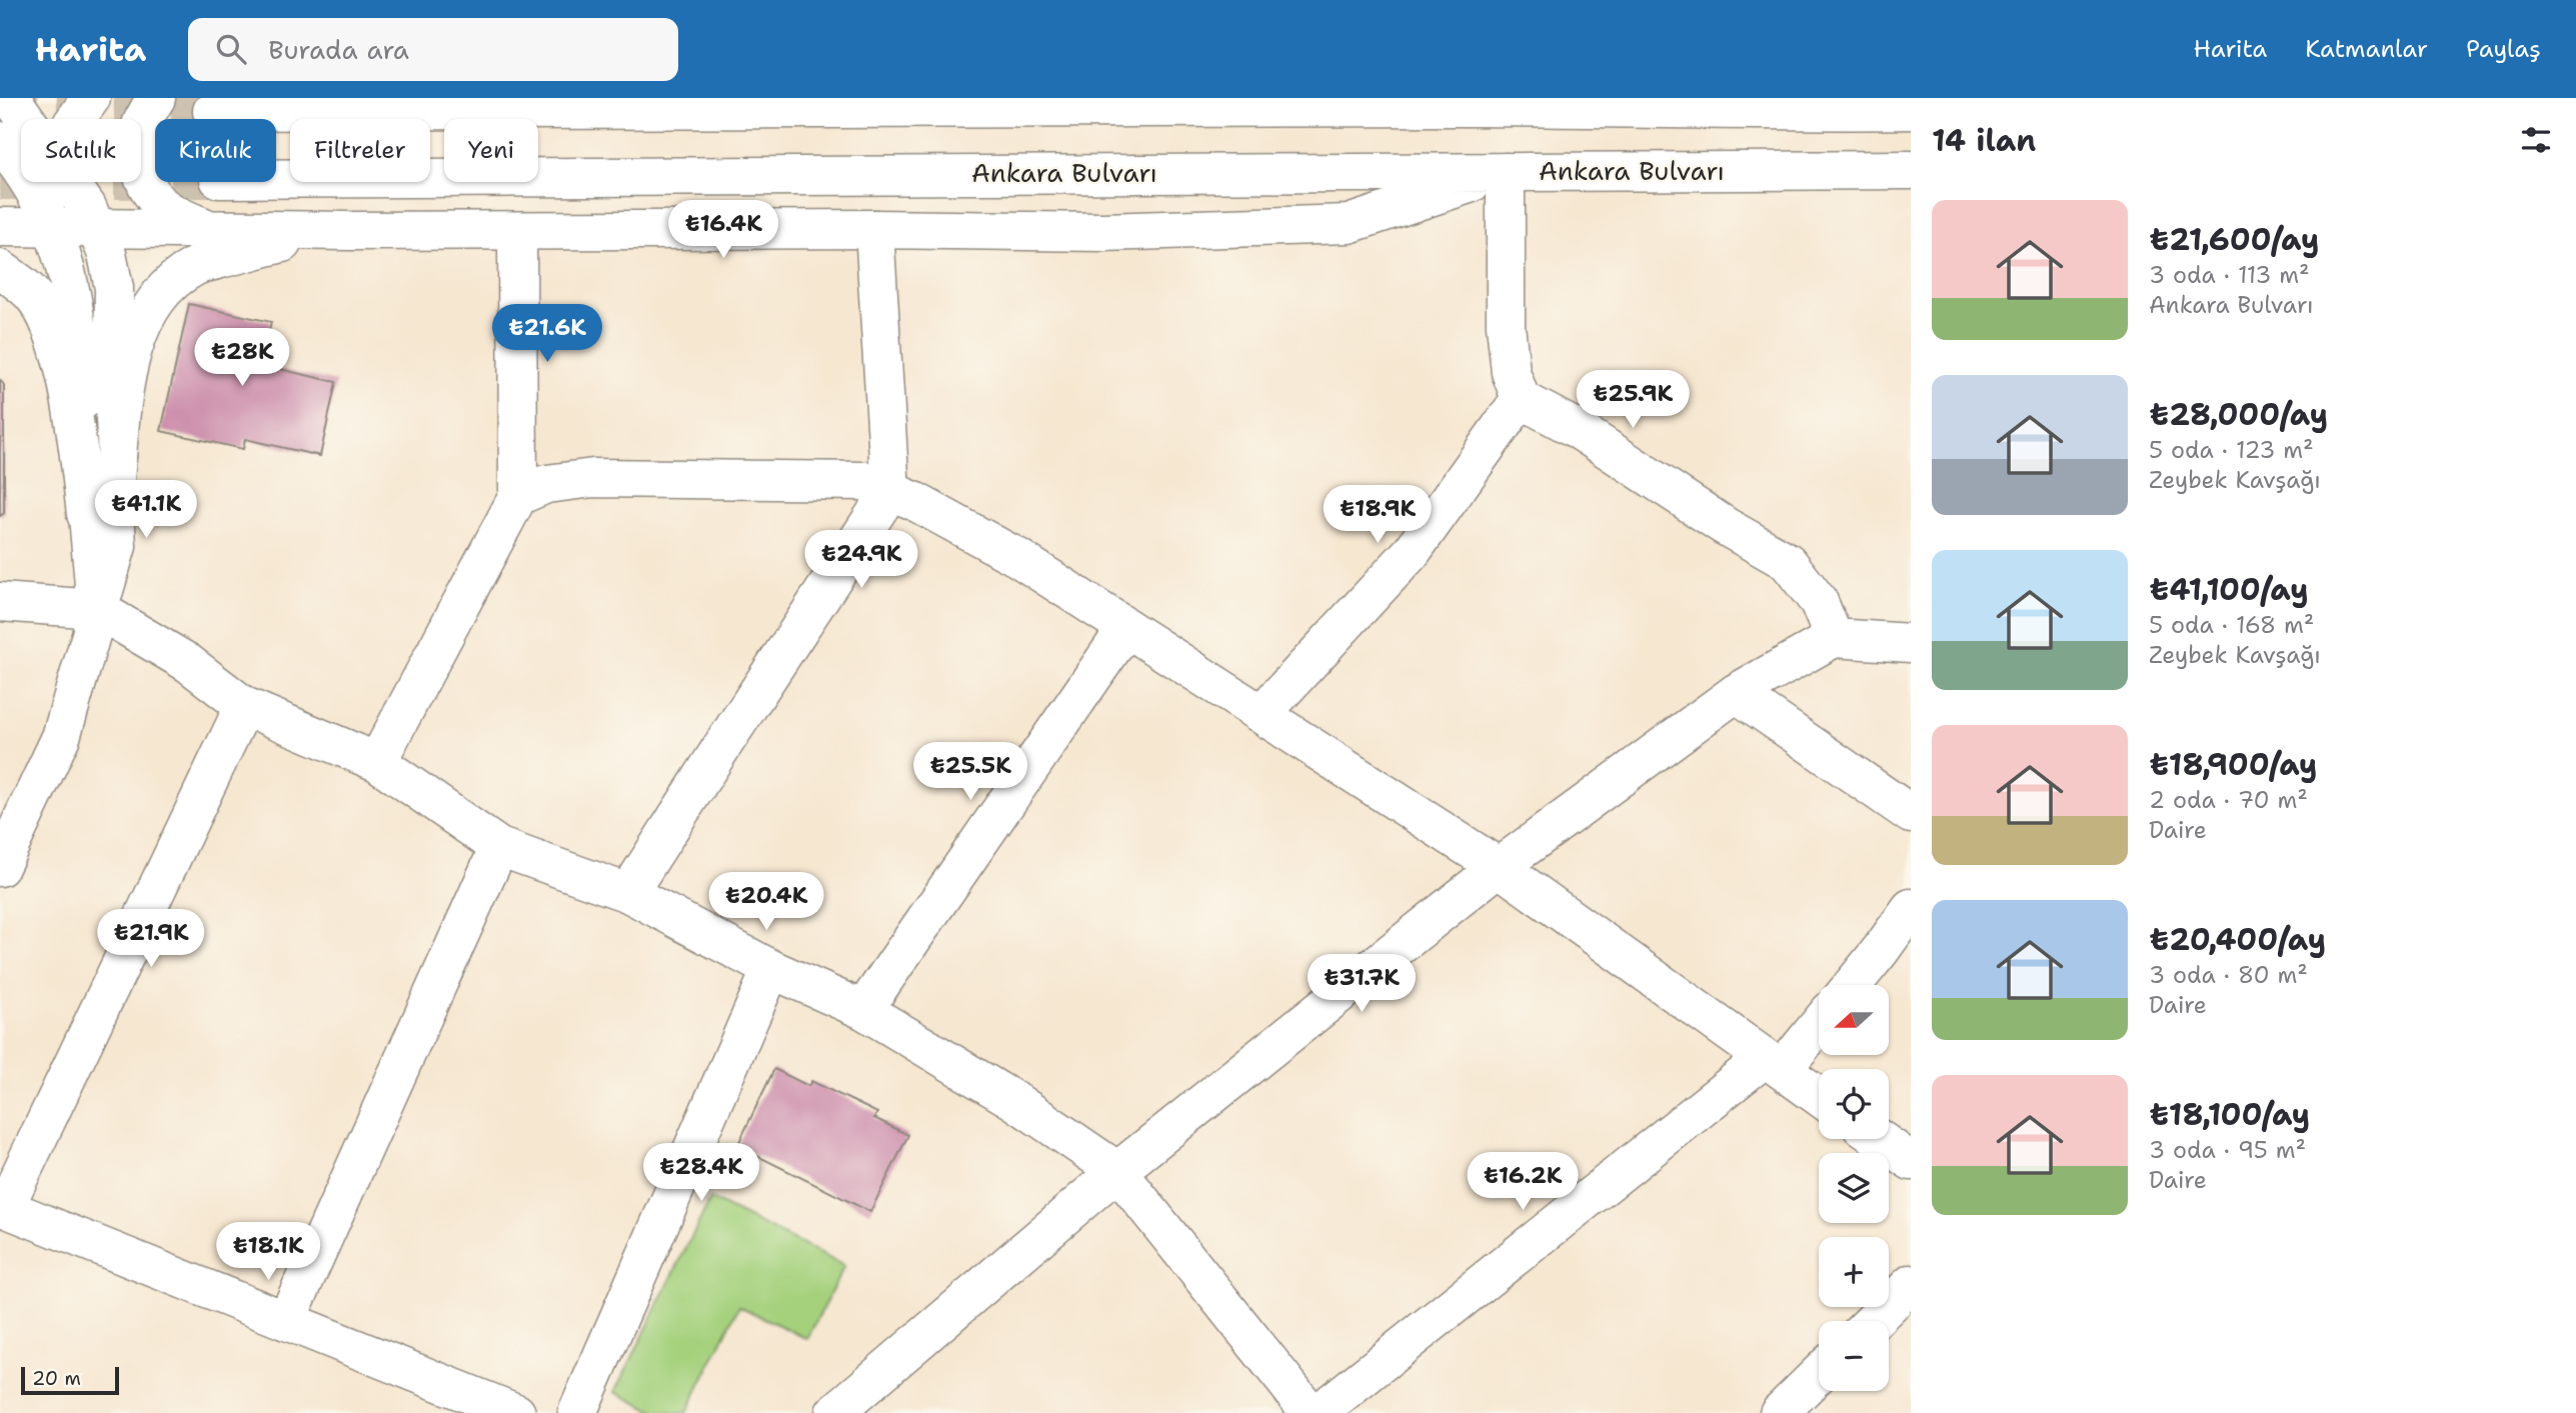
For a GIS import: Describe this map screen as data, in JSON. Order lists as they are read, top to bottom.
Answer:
{
  "streets": {
    "street": ["Ankara Bulvarı"]
  },
  "scale_bar": "20 m",
  "north": "left",
  "page": {
    "header": "Harita",
    "search": "Burada ara",
    "nav": ["Harita", "Katmanlar", "Paylaş"],
    "heading": "14 ilan",
    "chip": [
      "Satılık",
      "Kiralık",
      "Filtreler",
      "Yeni"
    ],
    "list": [
      {
        "name": "₺21,600/ay",
        "note": "3 oda · 113 m² · Ankara Bulvarı"
      },
      {
        "name": "₺28,000/ay",
        "note": "5 oda · 123 m² · Zeybek Kavşağı"
      },
      {
        "name": "₺41,100/ay",
        "note": "5 oda · 168 m² · Zeybek Kavşağı"
      },
      {
        "name": "₺18,900/ay",
        "note": "2 oda · 70 m² · Daire"
      },
      {
        "name": "₺20,400/ay",
        "note": "3 oda · 80 m² · Daire"
      },
      {
        "name": "₺18,100/ay",
        "note": "3 oda · 95 m² · Daire"
      }
    ],
    "price": [
      "₺16.4K",
      "₺21.6K",
      "₺28K",
      "₺25.9K",
      "₺41.1K",
      "₺18.9K",
      "₺24.9K",
      "₺25.5K",
      "₺20.4K",
      "₺21.9K",
      "₺31.7K",
      "₺28.4K",
      "₺16.2K",
      "₺18.1K"
    ],
    "map_buttons": ["+", "−"],
    "scale": "20 m"
  }
}
